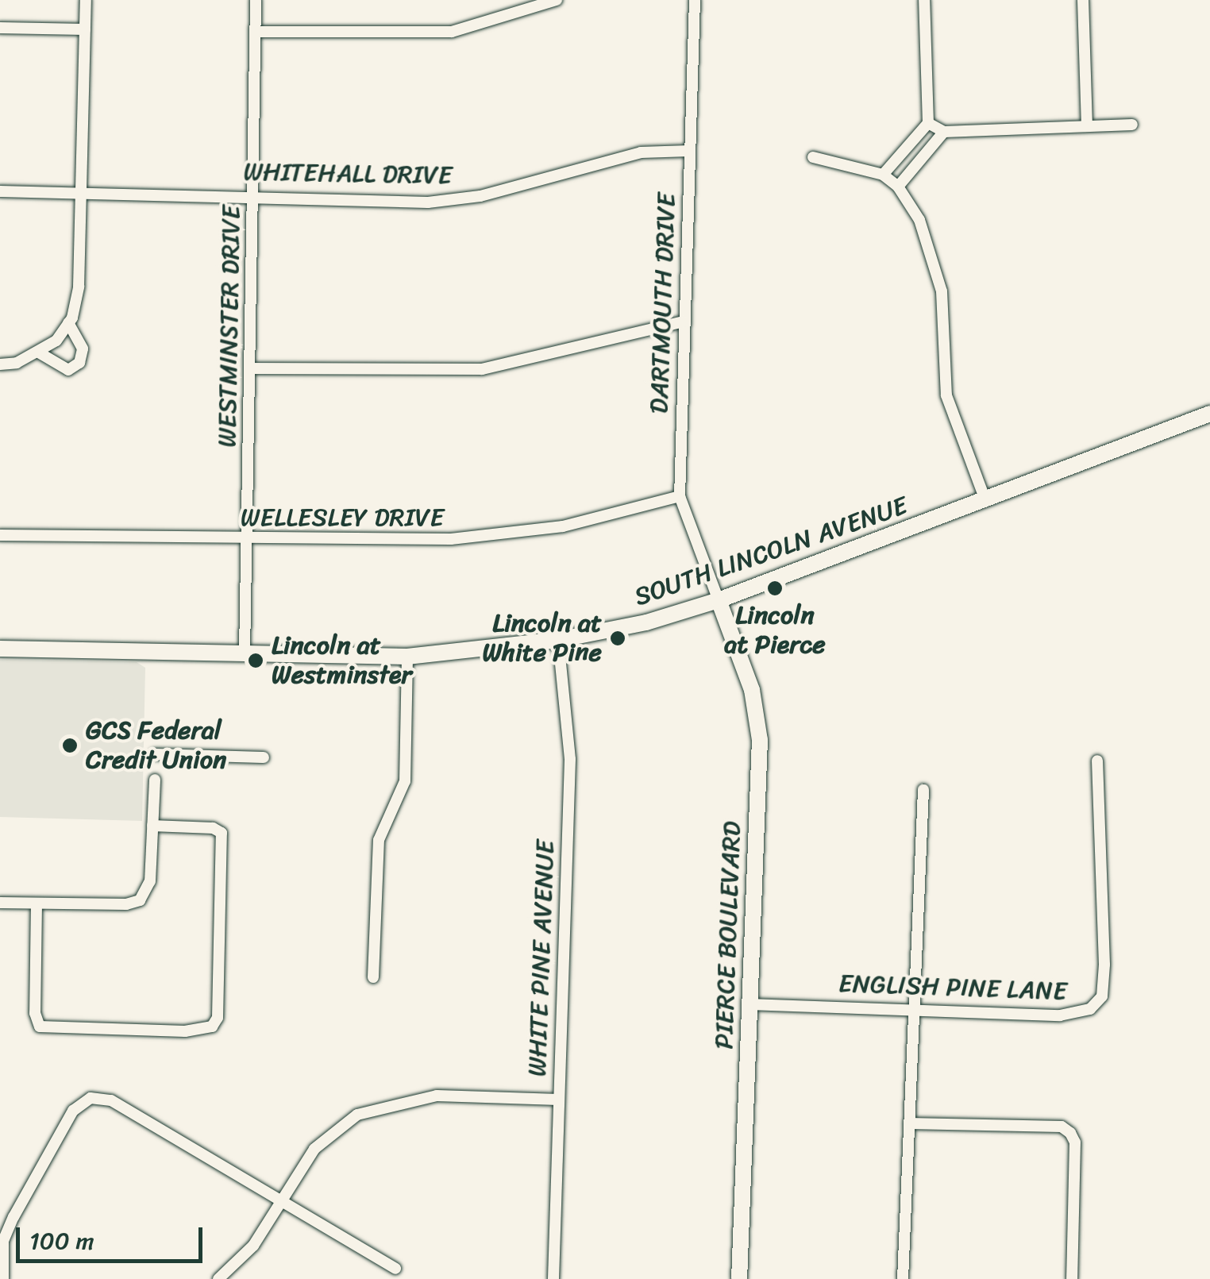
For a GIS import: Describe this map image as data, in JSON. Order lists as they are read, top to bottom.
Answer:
{
  "streets": {
    "main road": ["SOUTH LINCOLN AVENUE", "PIERCE BOULEVARD"],
    "street": [
      "WHITEHALL DRIVE",
      "DARTMOUTH DRIVE",
      "WESTMINSTER DRIVE",
      "WELLESLEY DRIVE",
      "WHITE PINE AVENUE",
      "ENGLISH PINE LANE"
    ]
  },
  "crossings": [
    ["WHITEHALL DRIVE", "DARTMOUTH DRIVE"],
    ["WHITEHALL DRIVE", "WESTMINSTER DRIVE"],
    ["DARTMOUTH DRIVE", "WELLESLEY DRIVE"],
    ["DARTMOUTH DRIVE", "SOUTH LINCOLN AVENUE"],
    ["DARTMOUTH DRIVE", "PIERCE BOULEVARD"],
    ["WESTMINSTER DRIVE", "WELLESLEY DRIVE"],
    ["WESTMINSTER DRIVE", "SOUTH LINCOLN AVENUE"],
    ["SOUTH LINCOLN AVENUE", "PIERCE BOULEVARD"],
    ["SOUTH LINCOLN AVENUE", "WHITE PINE AVENUE"],
    ["PIERCE BOULEVARD", "ENGLISH PINE LANE"]
  ],
  "places": [
    "Lincoln at Pierce",
    "Lincoln at White Pine",
    "Lincoln at Westminster",
    "GCS Federal Credit Union"
  ],
  "scale_bar": "100 m"
}
